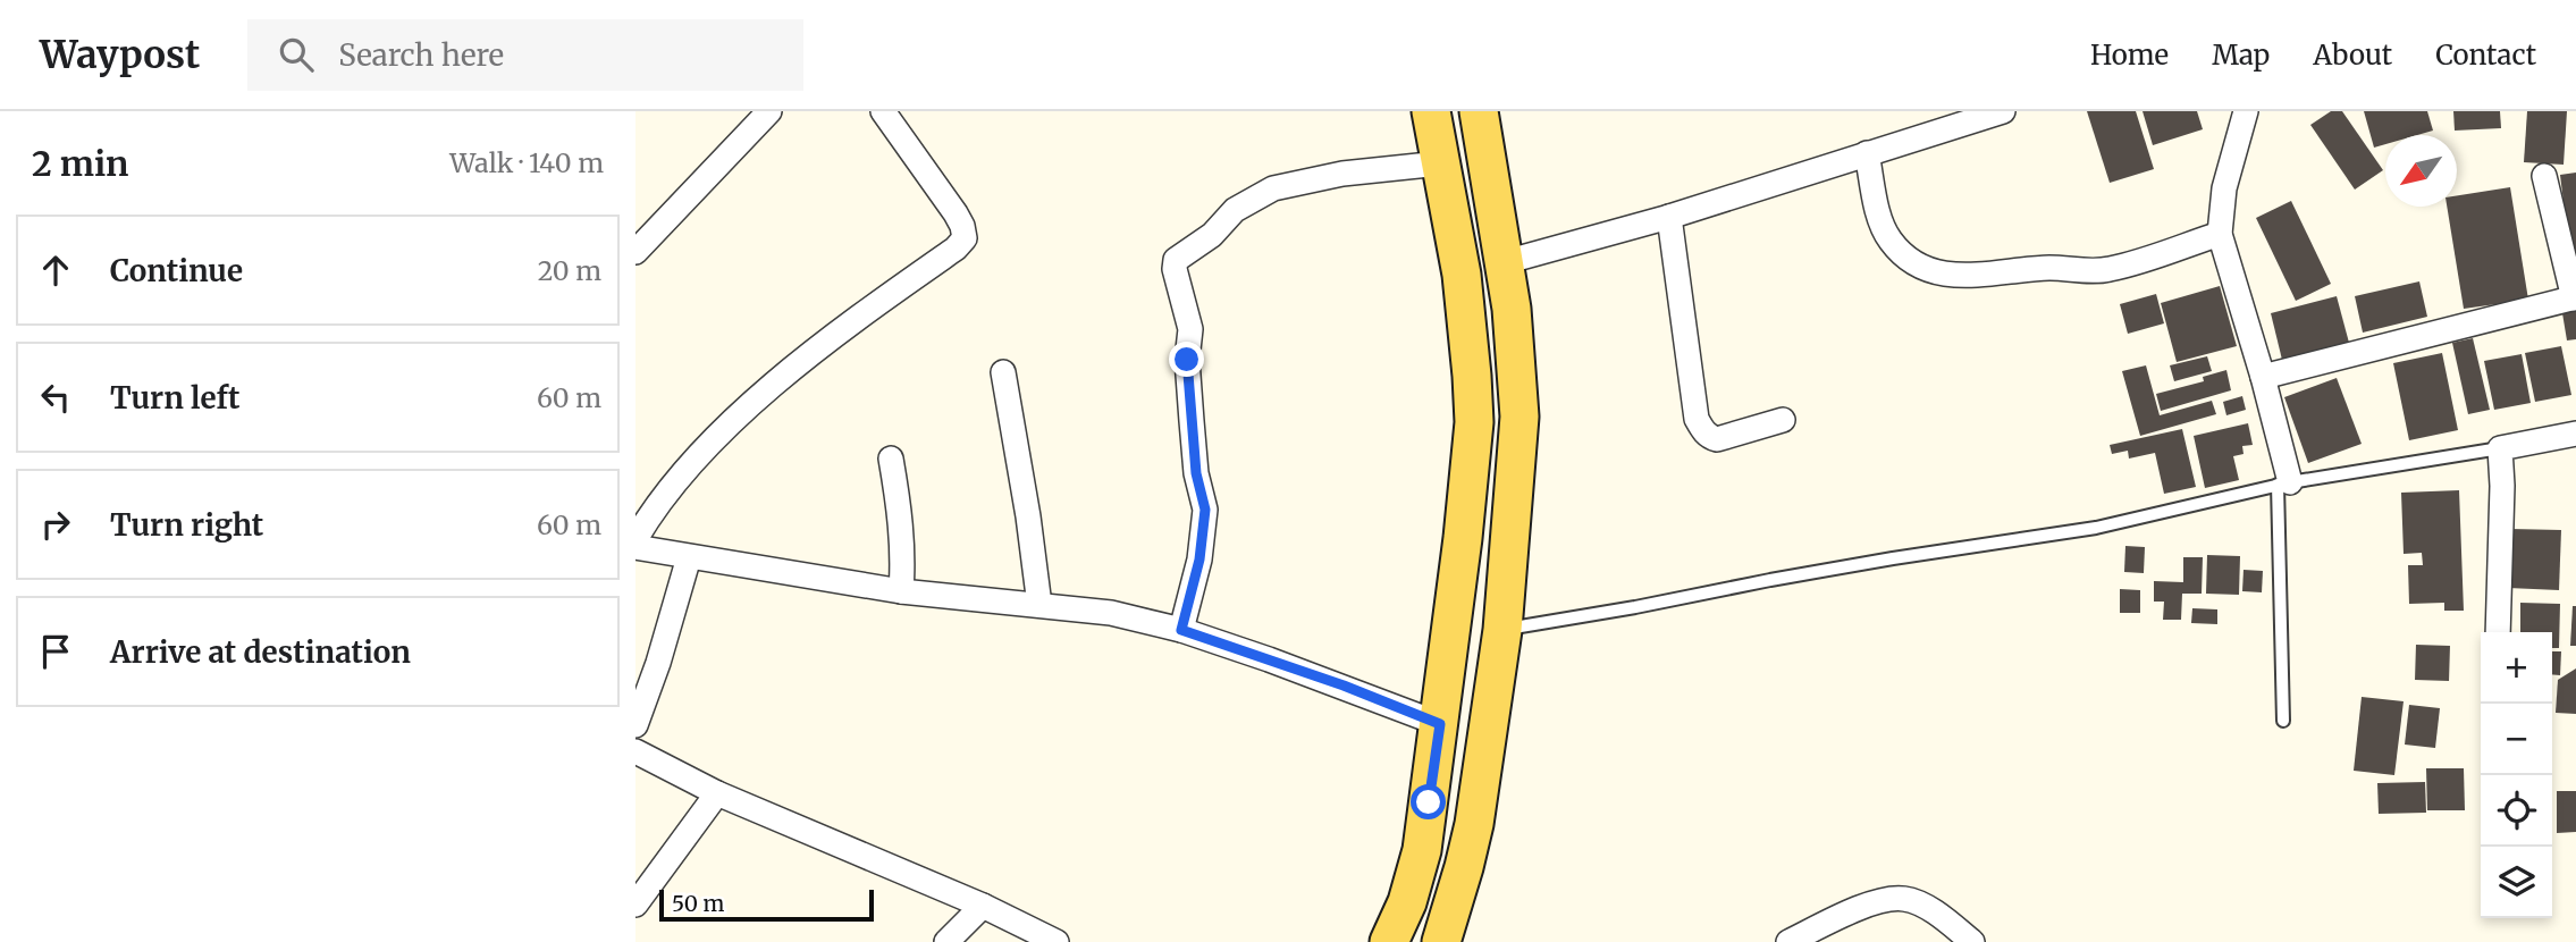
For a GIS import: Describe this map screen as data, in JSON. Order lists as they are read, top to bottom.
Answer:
{
  "scale_bar": "50 m",
  "north": "bottom left",
  "page": {
    "header": "Waypost",
    "search": "Search here",
    "nav": [
      "Home",
      "Map",
      "About",
      "Contact"
    ],
    "heading": ["2 min", "Walk · 140 m"],
    "list": [
      ["Continue", "20 m"],
      ["Turn left", "60 m"],
      ["Turn right", "60 m"],
      "Arrive at destination"
    ],
    "map_buttons": ["+", "−"],
    "scale": "50 m"
  }
}
